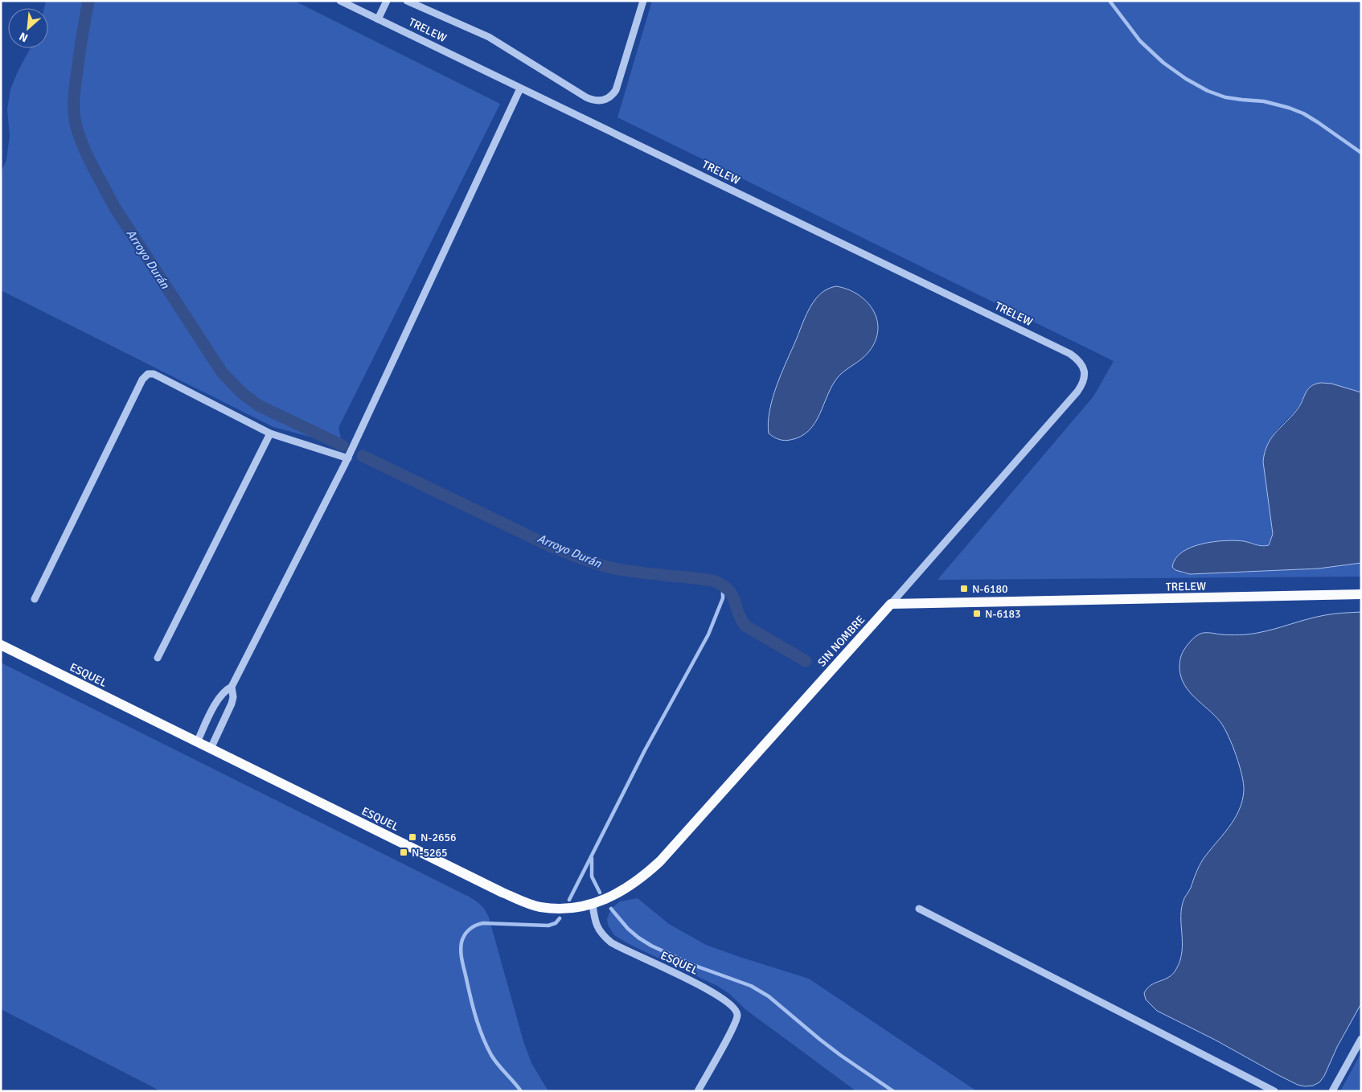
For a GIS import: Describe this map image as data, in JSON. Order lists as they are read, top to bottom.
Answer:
{
  "streets": {
    "main road": ["TRELEW", "SIN NOMBRE", "ESQUEL"]
  },
  "crossings": [
    ["TRELEW", "SIN NOMBRE"],
    ["SIN NOMBRE", "ESQUEL"]
  ],
  "water": ["Arroyo Durán"],
  "places": {
    "transit": [
      "N-6180",
      "N-6183",
      "N-2656",
      "N-5265"
    ]
  },
  "north": "bottom left"
}
